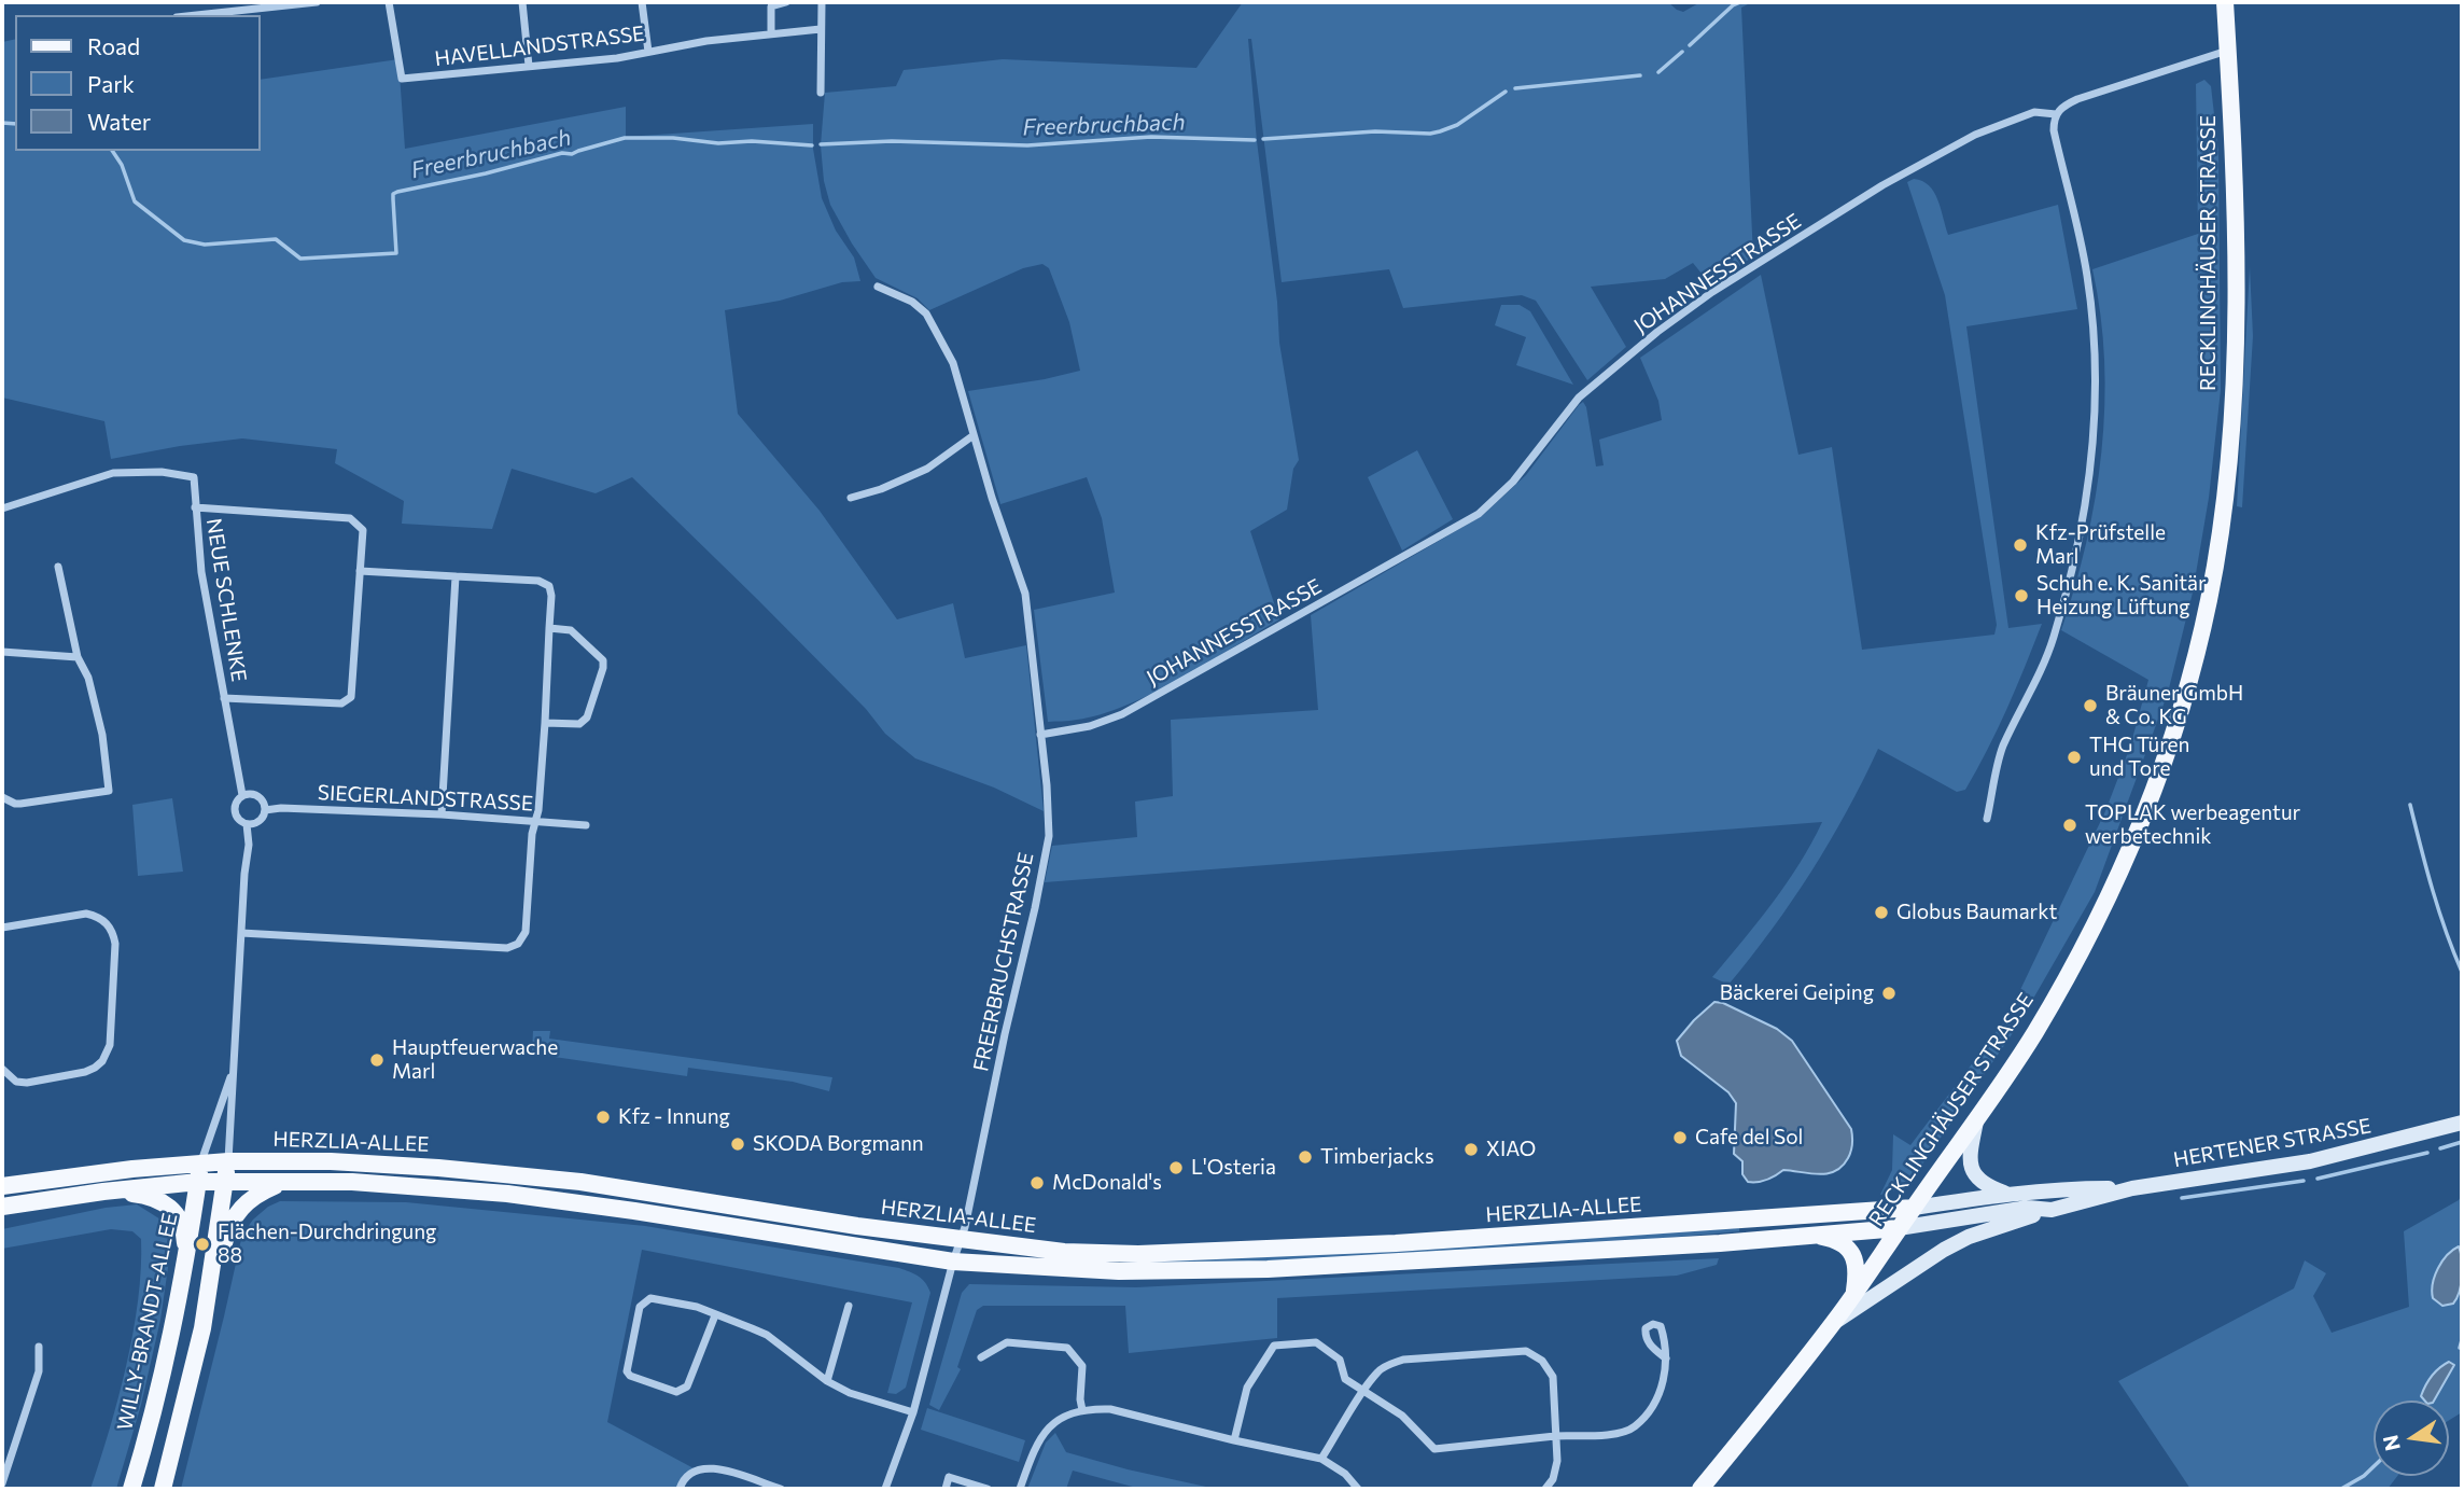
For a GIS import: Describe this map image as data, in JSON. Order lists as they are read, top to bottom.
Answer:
{
  "streets": {
    "main road": [
      "RECKLINGHÄUSER STRASSE",
      "HERZLIA-ALLEE",
      "HERTENER STRASSE",
      "WILLY-BRANDT-ALLEE"
    ],
    "street": [
      "HAVELLANDSTRASSE",
      "JOHANNESSTRASSE",
      "NEUE SCHLENKE",
      "SIEGERLANDSTRASSE",
      "FREERBRUCHSTRASSE"
    ]
  },
  "crossings": [
    ["RECKLINGHÄUSER STRASSE", "JOHANNESSTRASSE"],
    ["RECKLINGHÄUSER STRASSE", "HERZLIA-ALLEE"],
    ["RECKLINGHÄUSER STRASSE", "HERTENER STRASSE"],
    ["JOHANNESSTRASSE", "FREERBRUCHSTRASSE"],
    ["NEUE SCHLENKE", "SIEGERLANDSTRASSE"],
    ["FREERBRUCHSTRASSE", "HERZLIA-ALLEE"],
    ["HERZLIA-ALLEE", "HERTENER STRASSE"],
    ["HERZLIA-ALLEE", "WILLY-BRANDT-ALLEE"]
  ],
  "water": ["Freerbruchbach"],
  "places": [
    "Kfz-Prüfstelle Marl",
    "Schuh e. K. Sanitär Heizung Lüftung",
    "Bräuner GmbH & Co. KG",
    "THG Türen und Tore",
    "TOPLAK werbeagentur werbetechnik",
    "Globus Baumarkt",
    "Bäckerei Geiping",
    "Hauptfeuerwache Marl",
    "Kfz - Innung",
    "Cafe del Sol",
    "SKODA Borgmann",
    "XIAO",
    "Timberjacks",
    "L'Osteria",
    "McDonald's",
    "Flächen-Durchdringung 88"
  ],
  "legend": ["Road", "Park", "Water"],
  "north": "left"
}
